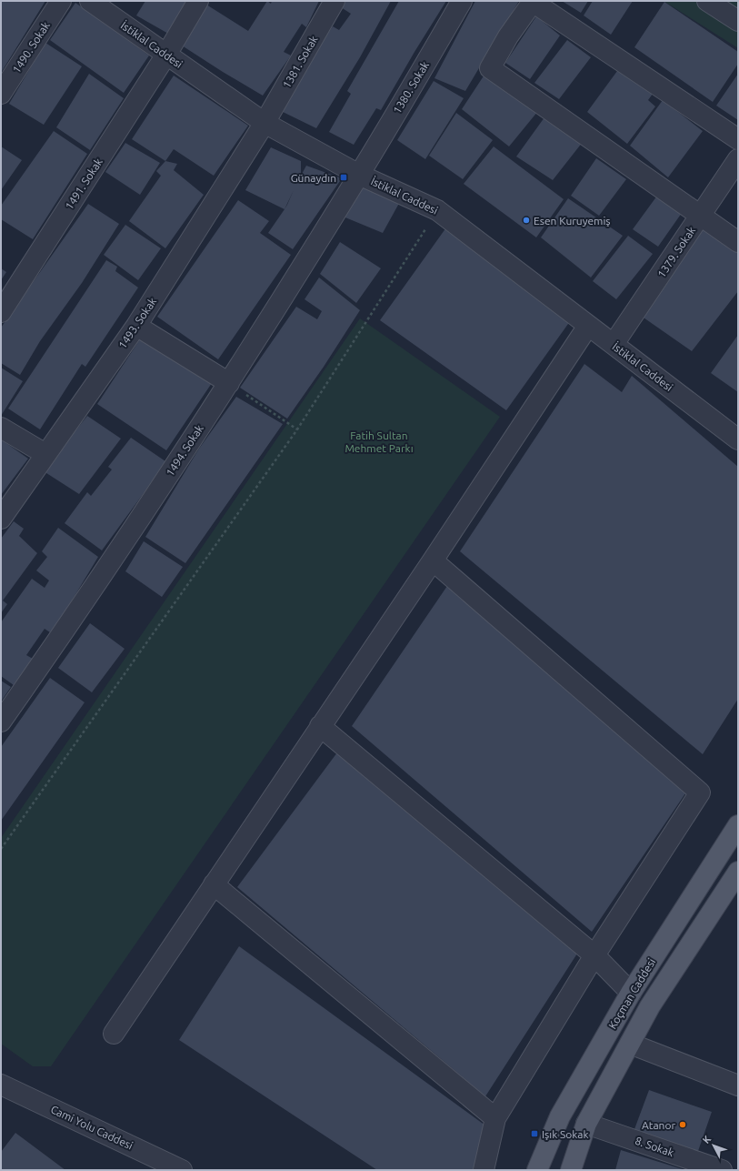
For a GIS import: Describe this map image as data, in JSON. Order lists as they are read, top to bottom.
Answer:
{
  "streets": {
    "main road": ["Koçman Caddesi"],
    "street": [
      "İstiklal Caddesi",
      "1490. Sokak",
      "1381. Sokak",
      "1380. Sokak",
      "1491. Sokak",
      "1379. Sokak",
      "1493. Sokak",
      "1494. Sokak",
      "Cami Yolu Caddesi",
      "8. Sokak"
    ]
  },
  "crossings": [
    ["İstiklal Caddesi", "1381. Sokak"],
    ["İstiklal Caddesi", "1380. Sokak"],
    ["İstiklal Caddesi", "1491. Sokak"],
    ["İstiklal Caddesi", "1379. Sokak"],
    ["İstiklal Caddesi", "1493. Sokak"],
    ["İstiklal Caddesi", "1494. Sokak"],
    ["1381. Sokak", "1493. Sokak"],
    ["1380. Sokak", "1494. Sokak"],
    ["Koçman Caddesi", "8. Sokak"]
  ],
  "parks": ["Fatih Sultan Mehmet Parkı"],
  "places": {
    "transit": ["Günaydın", "Işık Sokak"],
    "other": ["Esen Kuruyemiş", "Atanor"]
  },
  "north": "top left"
}
